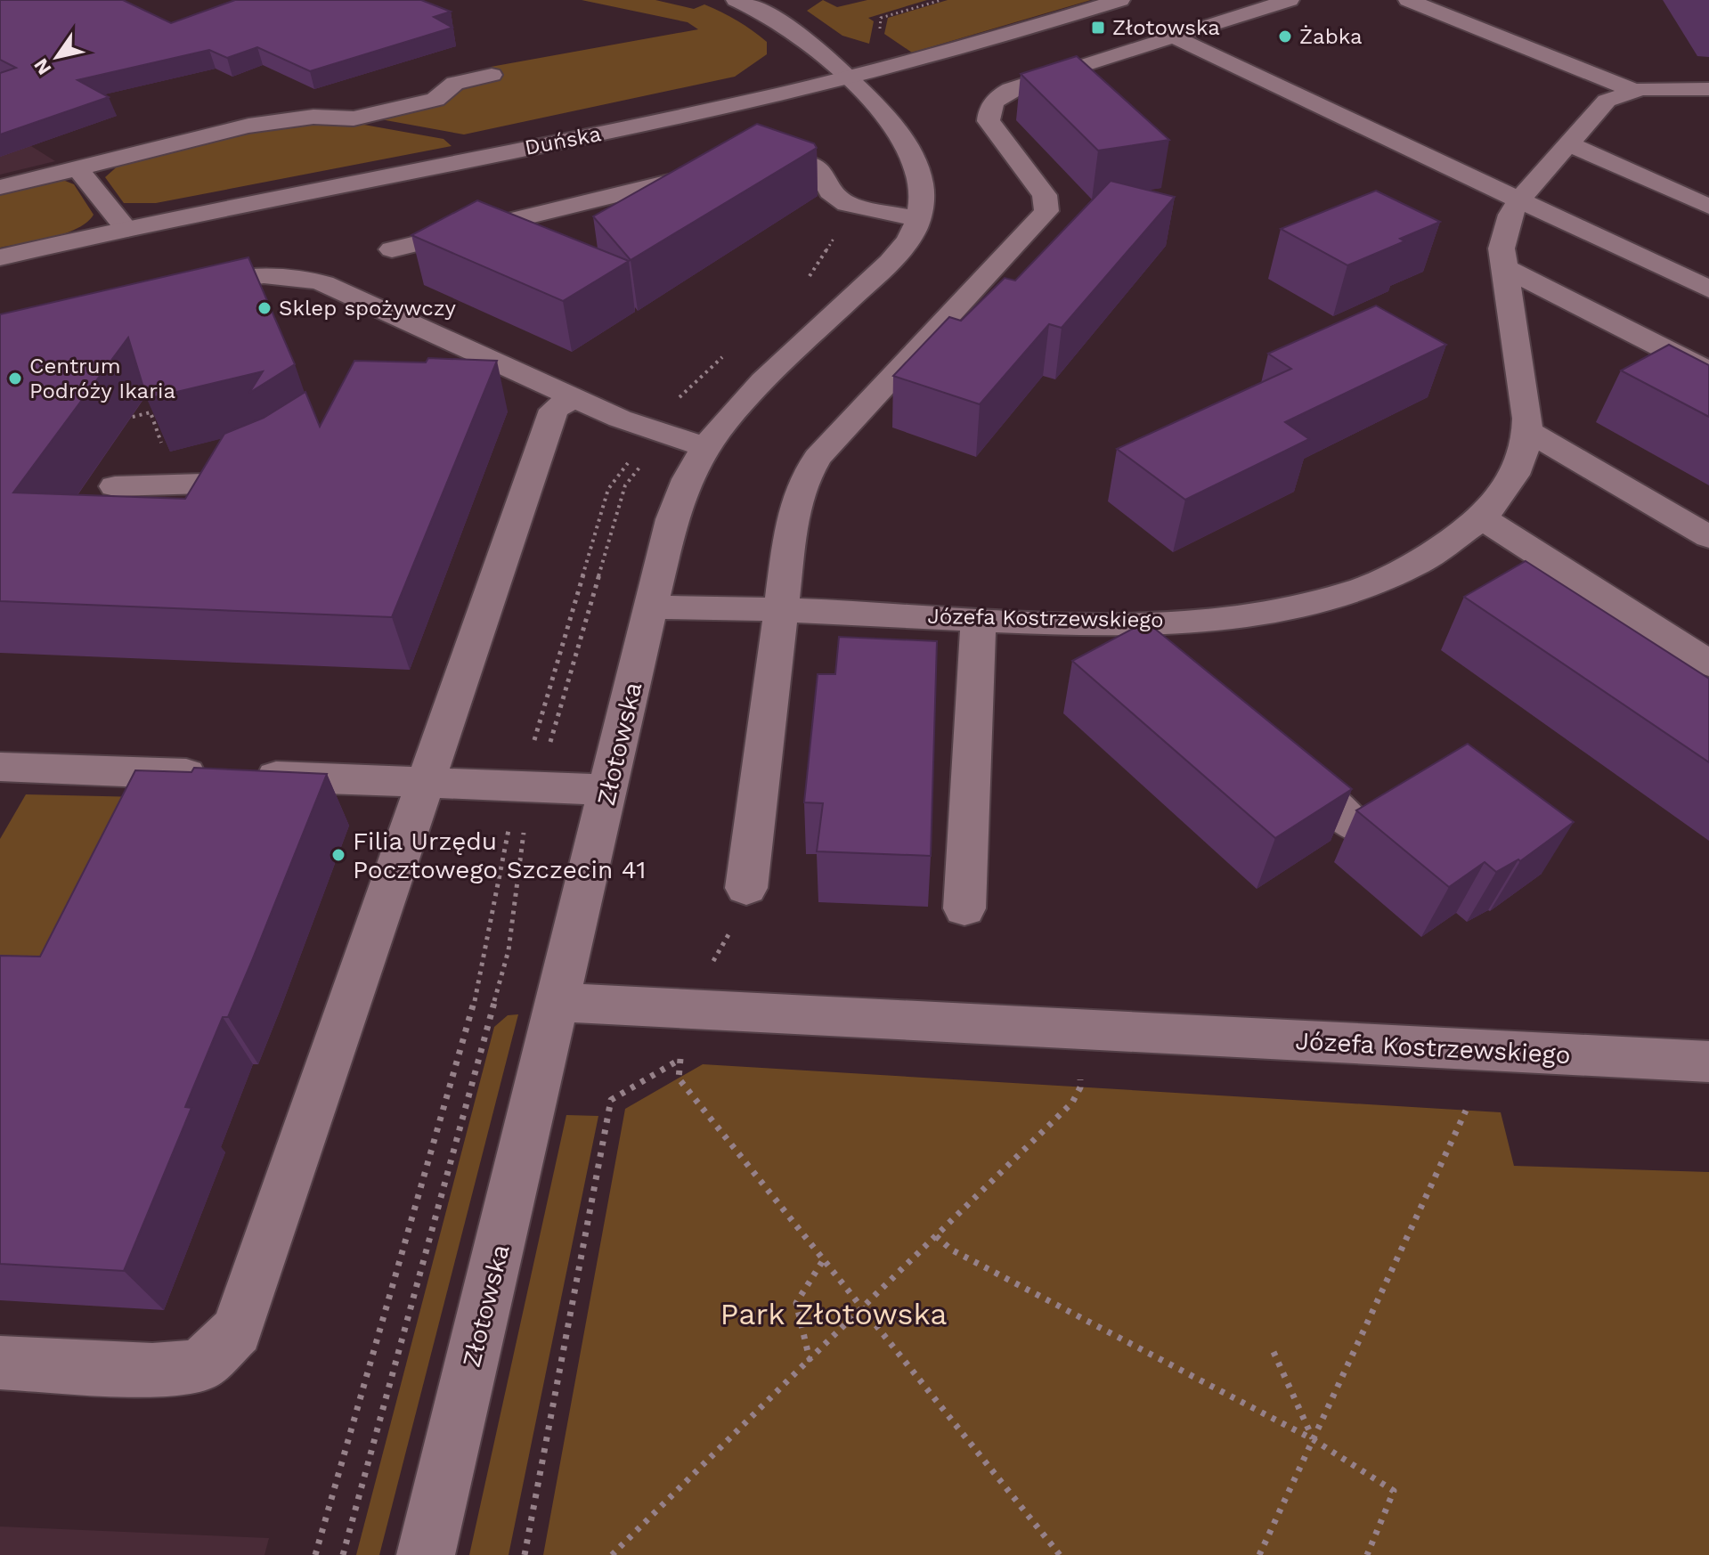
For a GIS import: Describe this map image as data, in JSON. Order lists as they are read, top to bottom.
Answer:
{
  "streets": {
    "street": ["Duńska", "Józefa Kostrzewskiego", "Złotowska"]
  },
  "crossings": [
    ["Józefa Kostrzewskiego", "Złotowska"]
  ],
  "parks": ["Park Złotowska"],
  "places": {
    "transit": ["Złotowska"],
    "other": [
      "Żabka",
      "Sklep spożywczy",
      "Centrum Podróży Ikaria",
      "Filia Urzędu Pocztowego Szczecin 41"
    ]
  },
  "north": "bottom left"
}
